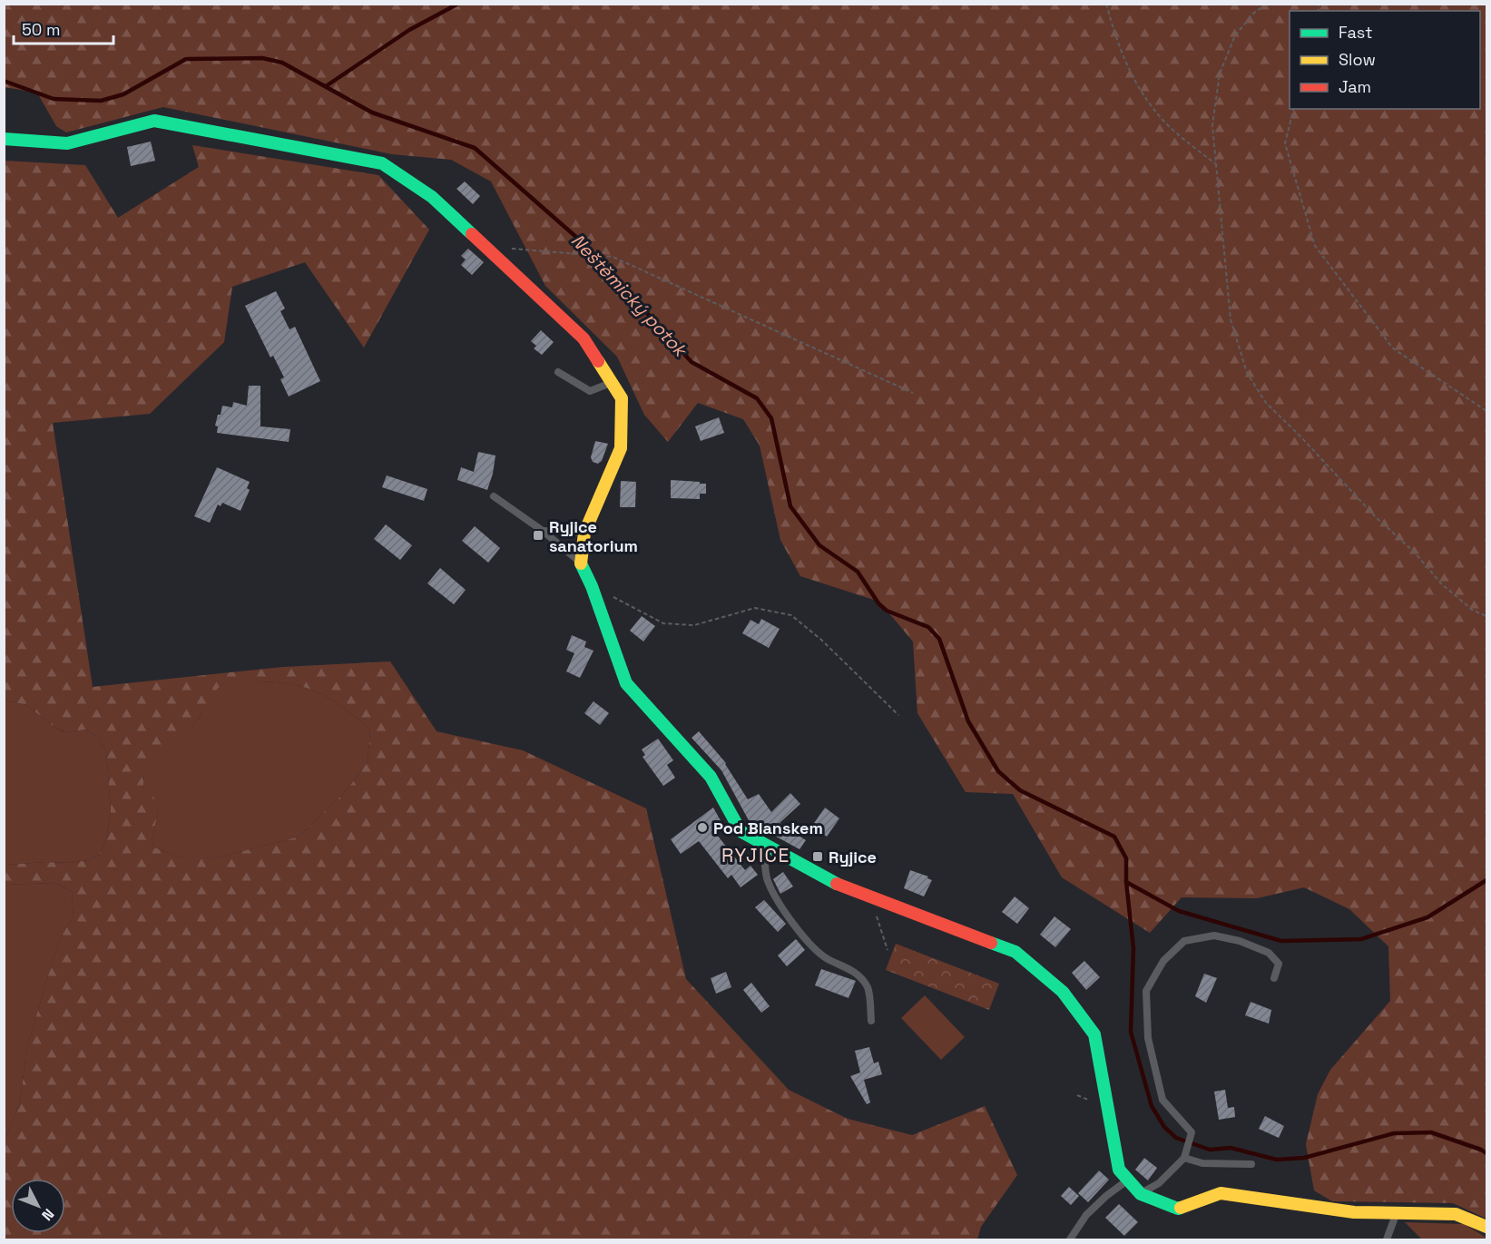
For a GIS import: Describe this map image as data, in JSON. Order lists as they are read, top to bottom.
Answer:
{
  "districts": ["RYJICE"],
  "water": ["Neštěmický potok"],
  "places": {
    "transit": ["Ryjice sanatorium", "Ryjice"],
    "other": ["Pod Blanskem"]
  },
  "legend": ["Fast", "Slow", "Jam"],
  "scale_bar": "50 m",
  "north": "bottom right"
}
